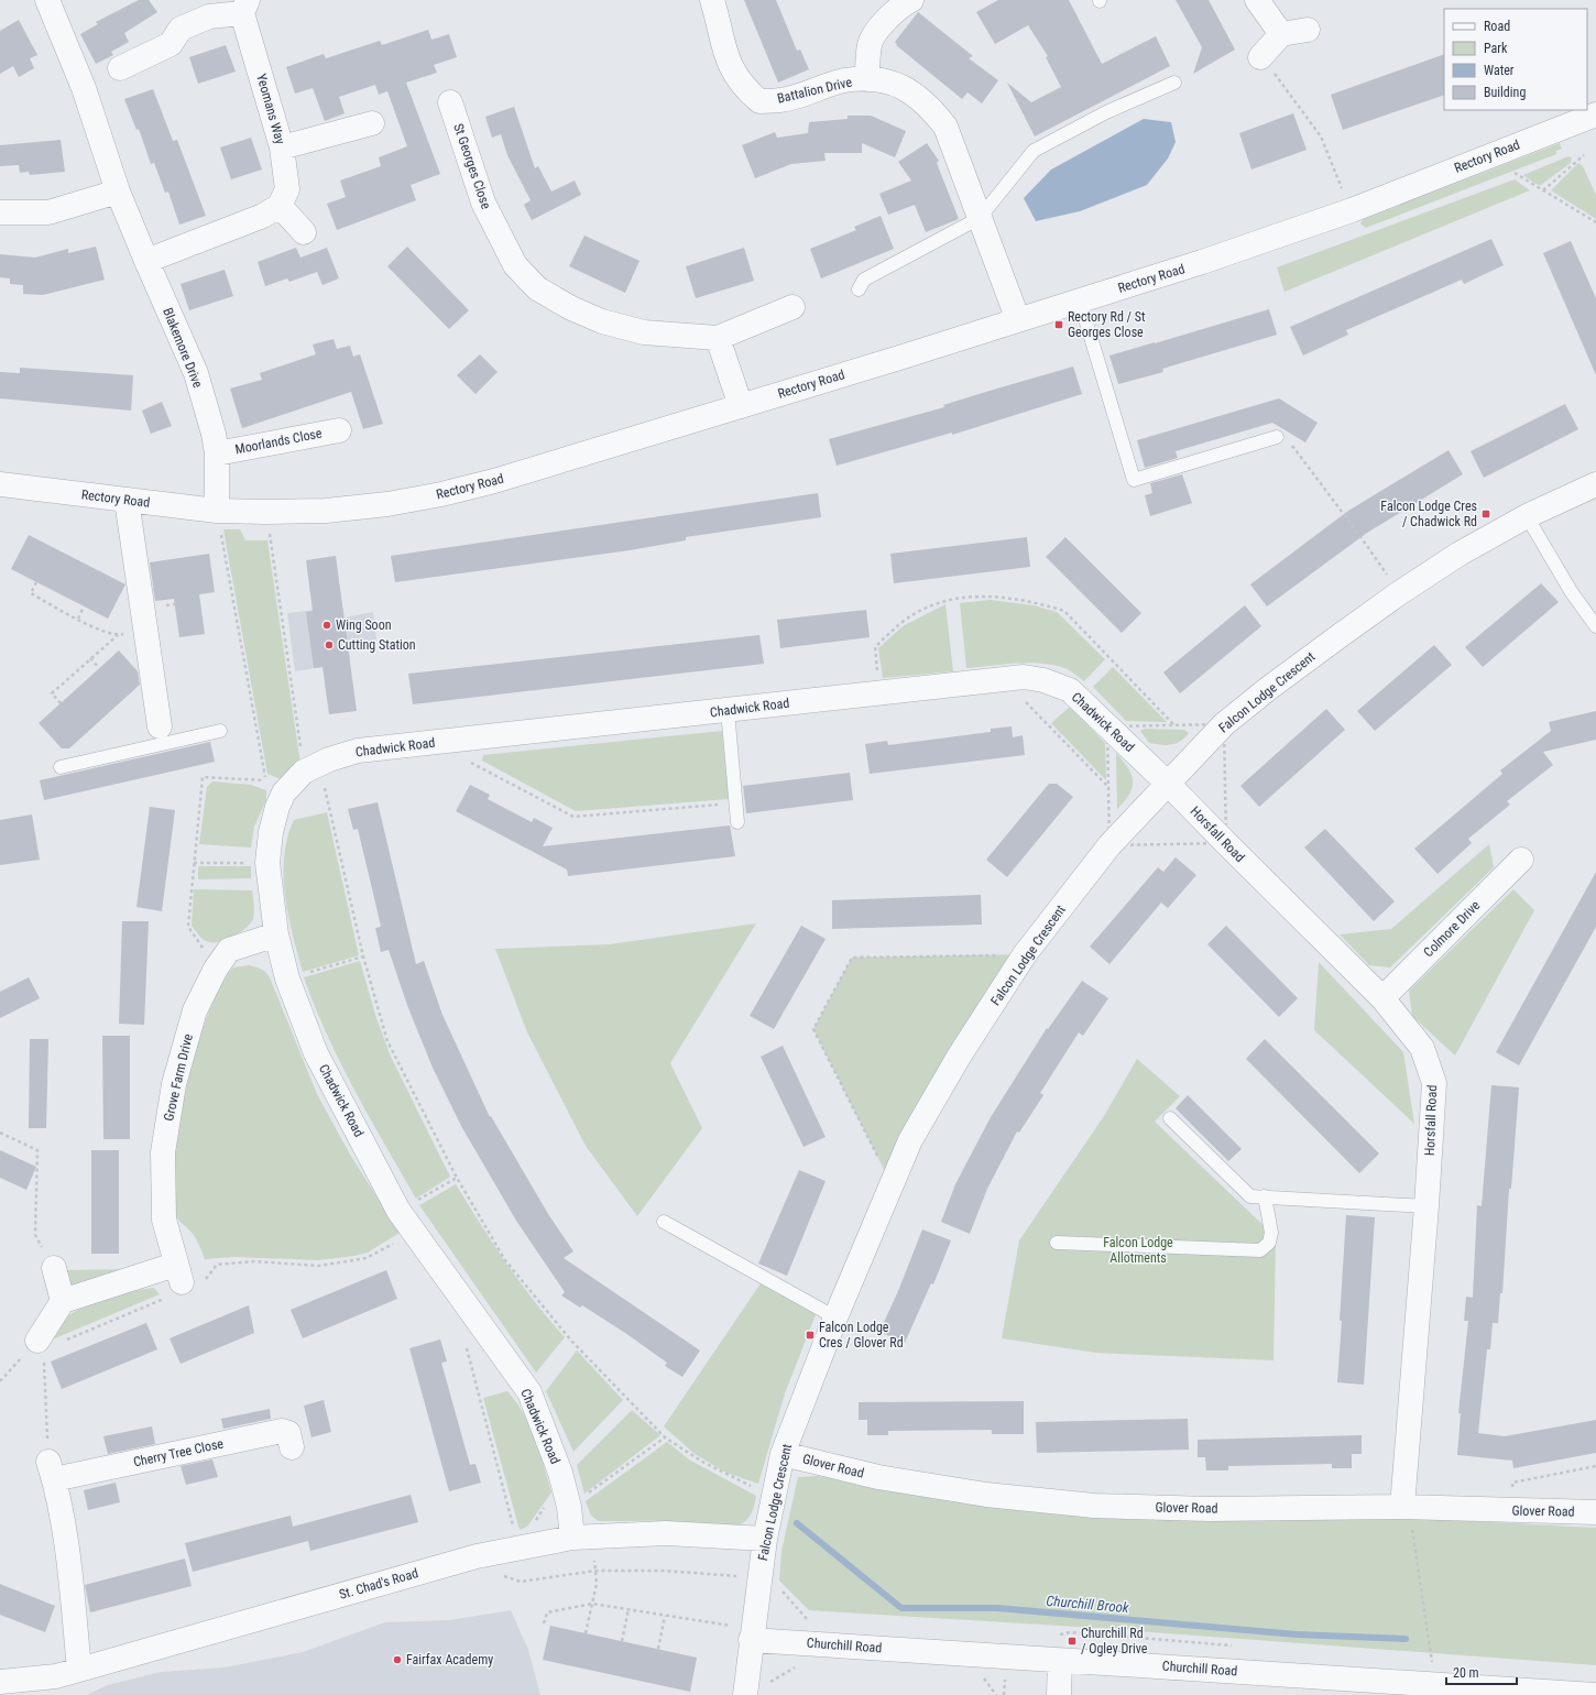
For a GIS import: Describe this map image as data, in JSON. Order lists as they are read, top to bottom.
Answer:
{
  "streets": {
    "street": [
      "Battalion Drive",
      "Yeomans Way",
      "Rectory Road",
      "St Georges Close",
      "Blakemore Drive",
      "Moorlands Close",
      "Falcon Lodge Crescent",
      "Chadwick Road",
      "Horsfall Road",
      "Colmore Drive",
      "Grove Farm Drive",
      "Cherry Tree Close",
      "Glover Road",
      "St. Chad's Road",
      "Churchill Road"
    ]
  },
  "crossings": [
    ["Battalion Drive", "Rectory Road"],
    ["Rectory Road", "Blakemore Drive"],
    ["Blakemore Drive", "Moorlands Close"],
    ["Falcon Lodge Crescent", "Chadwick Road"],
    ["Falcon Lodge Crescent", "Horsfall Road"],
    ["Falcon Lodge Crescent", "Glover Road"],
    ["Falcon Lodge Crescent", "St. Chad's Road"],
    ["Falcon Lodge Crescent", "Churchill Road"],
    ["Chadwick Road", "Horsfall Road"],
    ["Chadwick Road", "Grove Farm Drive"],
    ["Chadwick Road", "St. Chad's Road"],
    ["Horsfall Road", "Colmore Drive"],
    ["Horsfall Road", "Glover Road"]
  ],
  "water": ["Churchill Brook"],
  "parks": ["Falcon Lodge Allotments"],
  "places": {
    "transit": [
      "Rectory Rd / St Georges Close",
      "Falcon Lodge Cres / Chadwick Rd",
      "Falcon Lodge Cres / Glover Rd",
      "Churchill Rd / Ogley Drive"
    ],
    "other": ["Wing Soon", "Cutting Station", "Fairfax Academy"]
  },
  "legend": [
    "Road",
    "Park",
    "Water",
    "Building"
  ],
  "scale_bar": "20 m"
}
